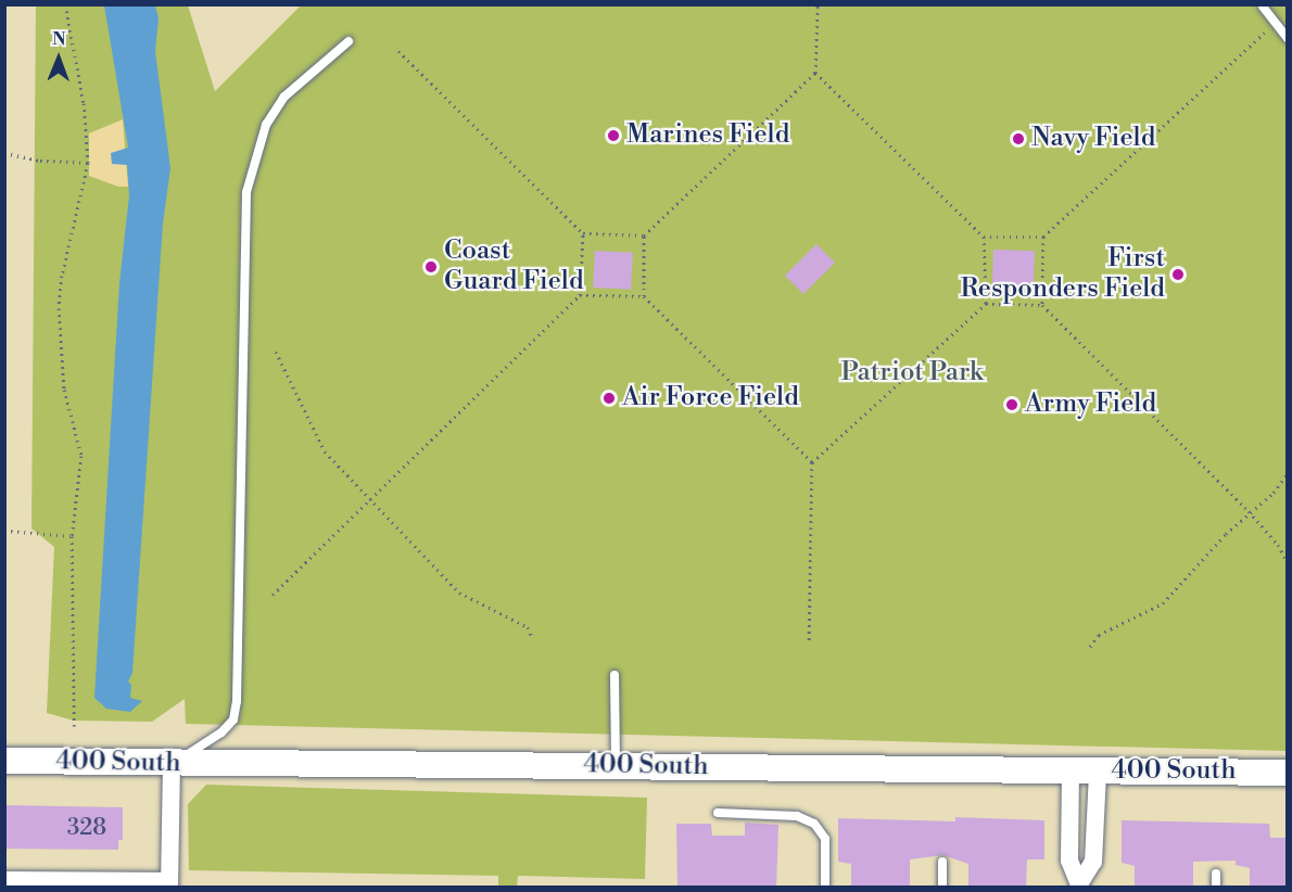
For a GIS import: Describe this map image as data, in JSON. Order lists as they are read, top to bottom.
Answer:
{
  "streets": {
    "street": ["400 South"]
  },
  "parks": ["Patriot Park"],
  "places": [
    "Marines Field",
    "Navy Field",
    "Coast Guard Field",
    "First Responders Field",
    "Air Force Field",
    "Army Field"
  ],
  "house_numbers": ["328"],
  "north": "top"
}
